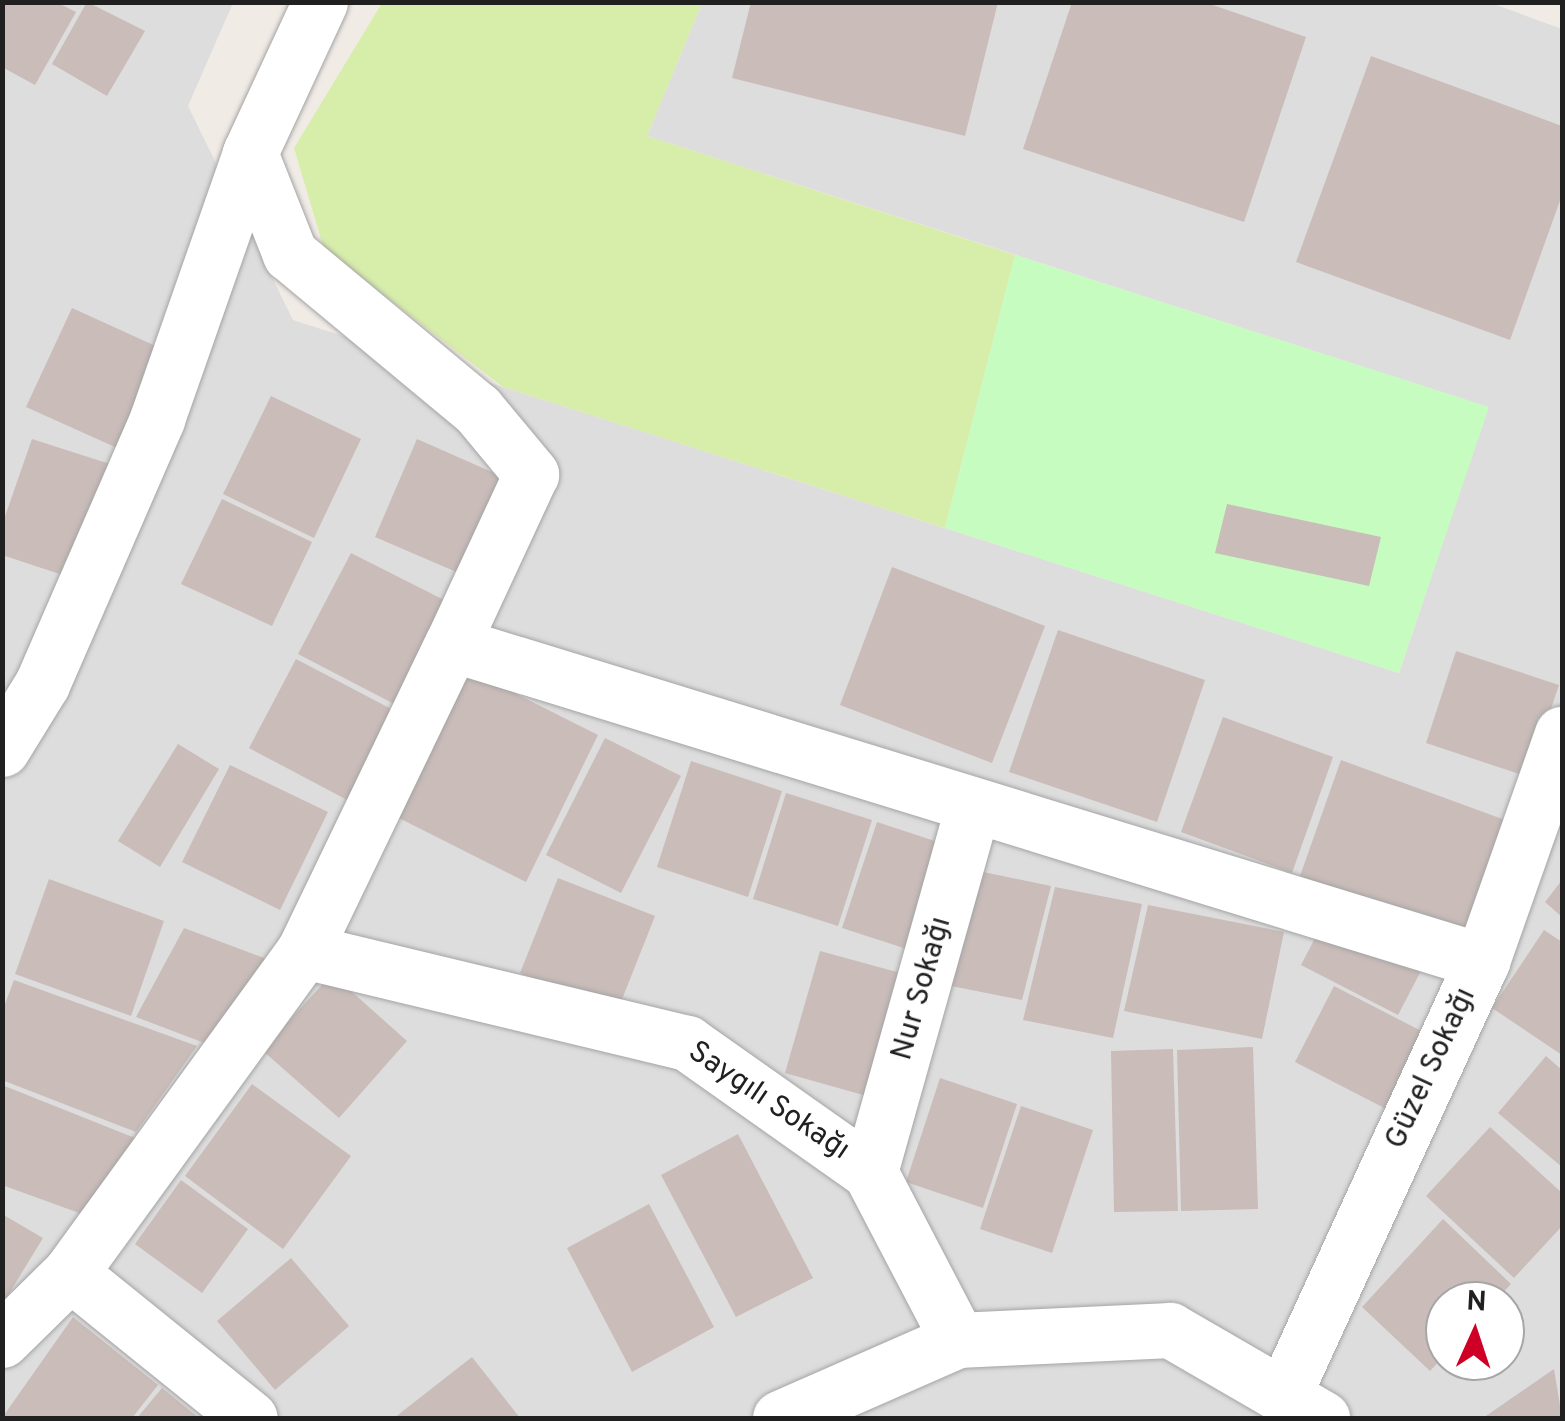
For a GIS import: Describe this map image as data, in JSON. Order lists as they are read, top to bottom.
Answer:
{
  "streets": {
    "street": ["Nur Sokağı", "Güzel Sokağı", "Saygılı Sokağı"]
  },
  "crossings": [
    ["Nur Sokağı", "Saygılı Sokağı"]
  ],
  "north": "top"
}
